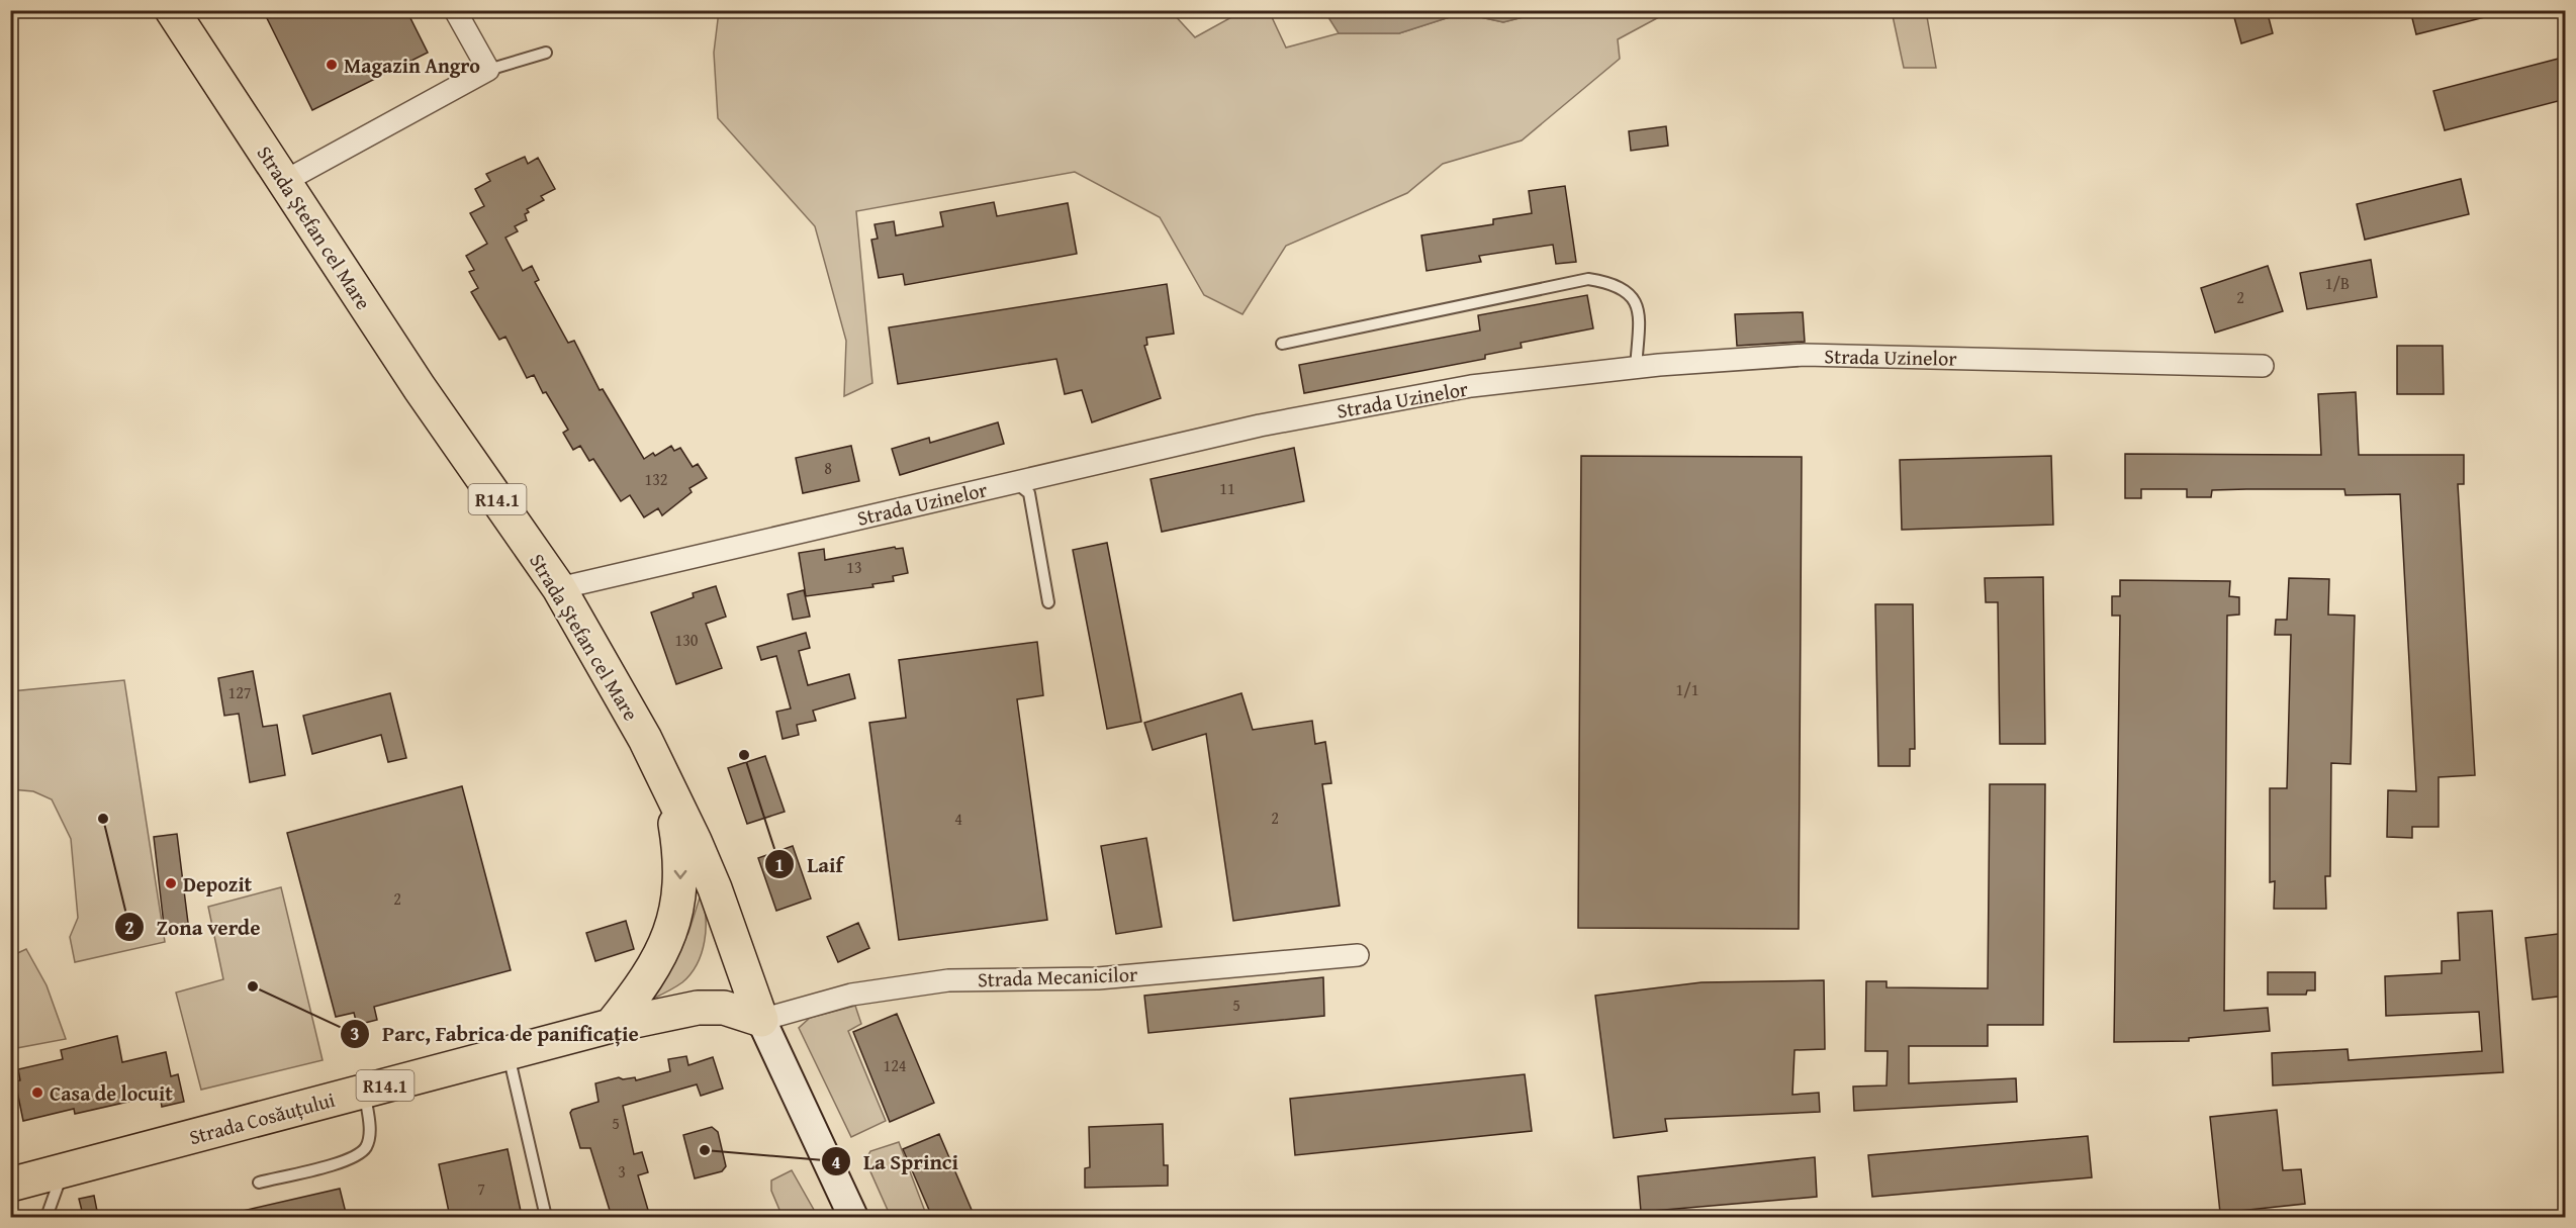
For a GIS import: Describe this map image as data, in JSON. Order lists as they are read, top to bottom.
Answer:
{
  "streets": {
    "main road": ["Strada Ștefan cel Mare", "R14.1", "Strada Cosăuțului"],
    "street": ["Strada Uzinelor", "Strada Mecanicilor"]
  },
  "crossings": [
    ["Strada Ștefan cel Mare", "Strada Uzinelor"],
    ["Strada Ștefan cel Mare", "R14.1"],
    ["Strada Ștefan cel Mare", "Strada Mecanicilor"],
    ["Strada Ștefan cel Mare", "Strada Cosăuțului"],
    ["R14.1", "Strada Cosăuțului"],
    ["Strada Mecanicilor", "Strada Cosăuțului"]
  ],
  "places": [
    "Magazin Angro",
    "Laif",
    "Zona verde",
    "Depozit",
    "Parc, Fabrica de panificație",
    "Casa de locuit",
    "La Sprinci"
  ],
  "house_numbers": [
    "1/B",
    "2",
    "8",
    "132",
    "11",
    "13",
    "130",
    "1/1",
    "127",
    "2",
    "4",
    "2",
    "5",
    "124",
    "5",
    "3",
    "7"
  ]
}
